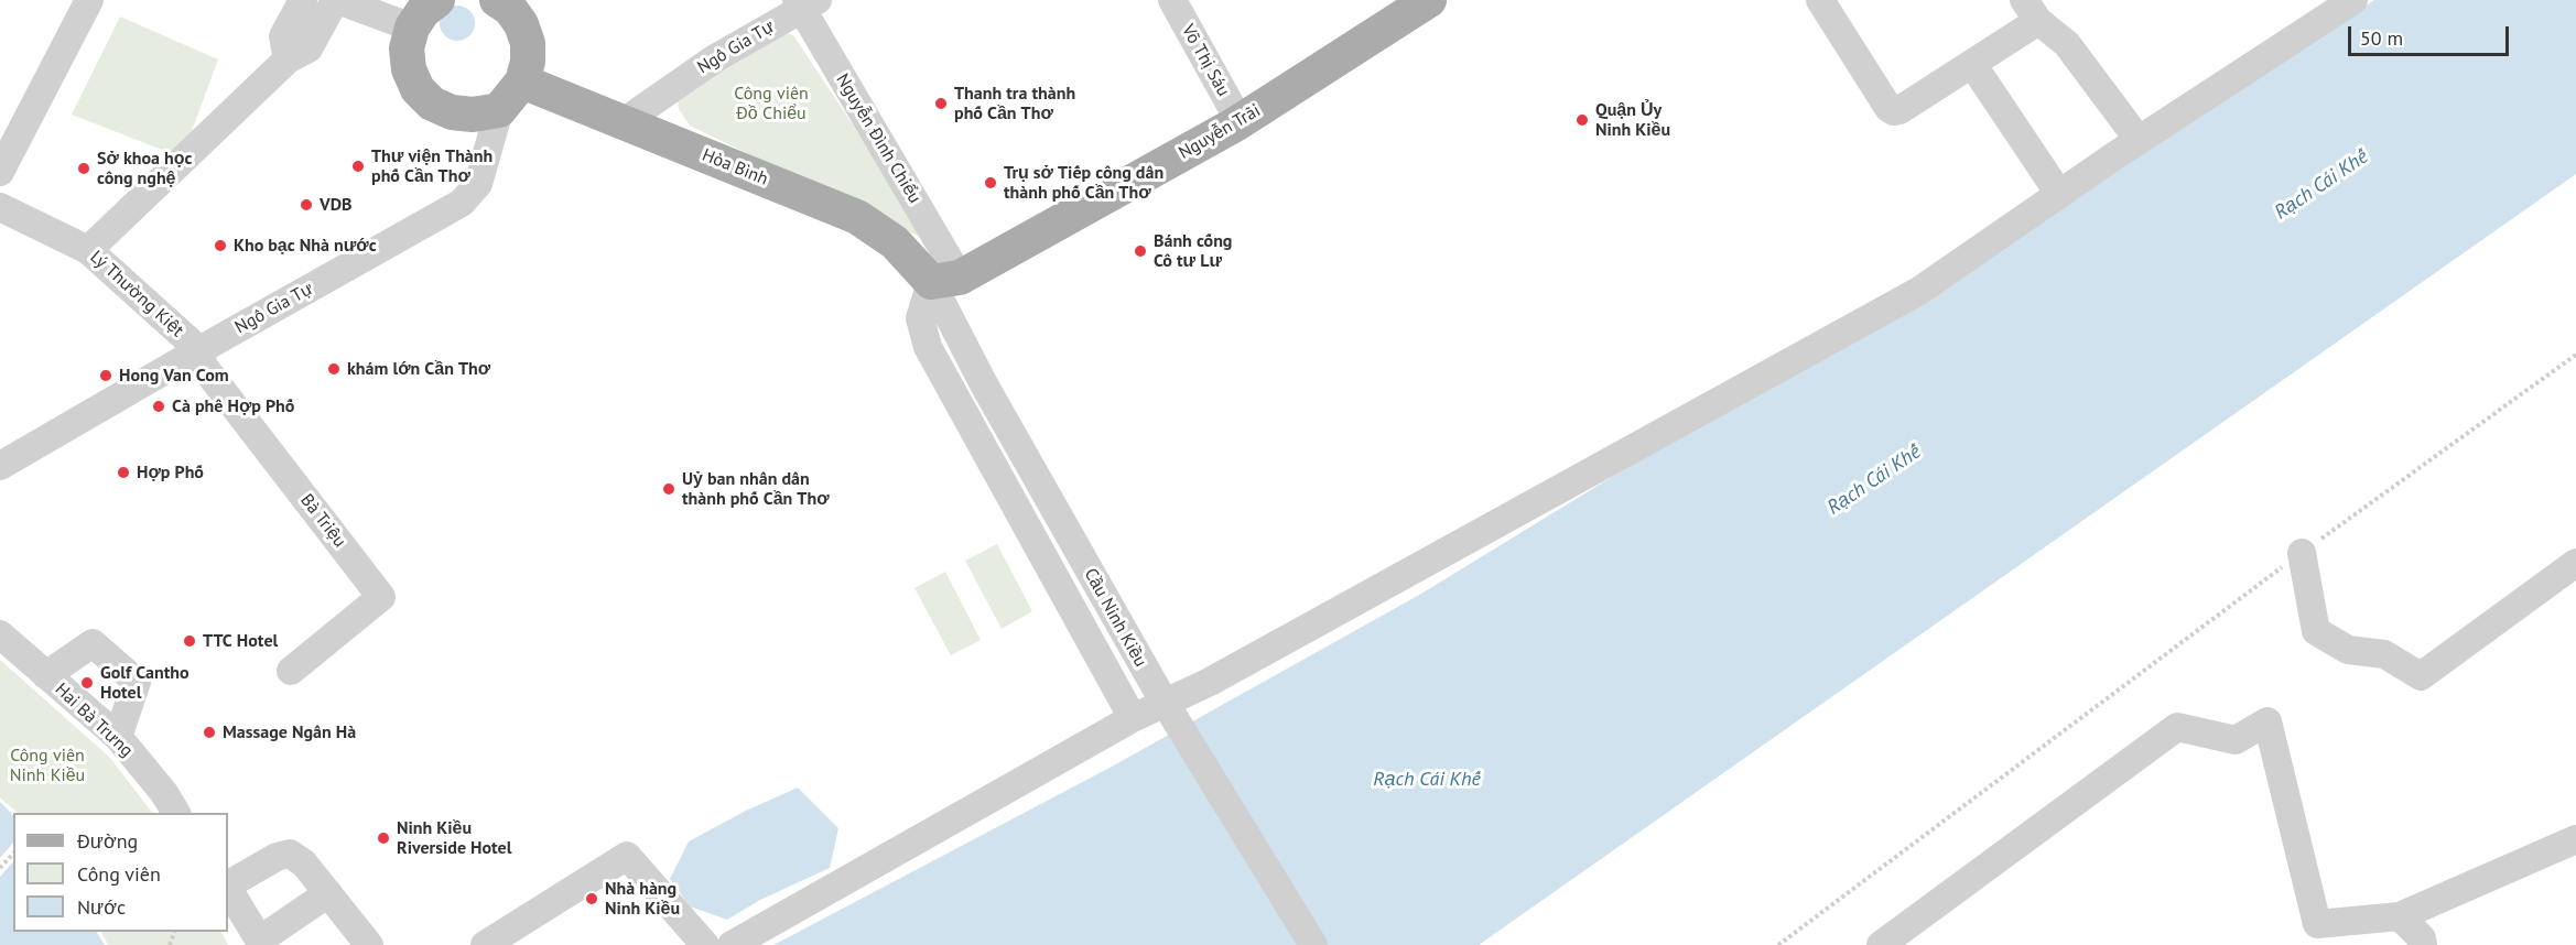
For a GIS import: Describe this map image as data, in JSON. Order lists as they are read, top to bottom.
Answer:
{
  "streets": {
    "main road": ["Nguyễn Trãi", "Hòa Bình"],
    "street": [
      "Ngô Gia Tự",
      "Võ Thị Sáu",
      "Nguyễn Đình Chiểu",
      "Lý Thường Kiệt",
      "Bà Triệu",
      "Cầu Ninh Kiều",
      "Hai Bà Trưng"
    ]
  },
  "crossings": [
    ["Ngô Gia Tự", "Nguyễn Đình Chiểu"],
    ["Ngô Gia Tự", "Hòa Bình"],
    ["Ngô Gia Tự", "Lý Thường Kiệt"],
    ["Ngô Gia Tự", "Bà Triệu"],
    ["Võ Thị Sáu", "Nguyễn Trãi"],
    ["Nguyễn Trãi", "Nguyễn Đình Chiểu"],
    ["Nguyễn Trãi", "Hòa Bình"],
    ["Nguyễn Trãi", "Cầu Ninh Kiều"],
    ["Nguyễn Đình Chiểu", "Hòa Bình"],
    ["Nguyễn Đình Chiểu", "Cầu Ninh Kiều"],
    ["Hòa Bình", "Cầu Ninh Kiều"],
    ["Lý Thường Kiệt", "Bà Triệu"]
  ],
  "water": ["Rạch Cái Khế"],
  "parks": ["Công viên Đồ Chiểu", "Công viên Ninh Kiều"],
  "places": [
    "Thanh tra thành phố Cần Thơ",
    "Quận Ủy Ninh Kiều",
    "Thư viện Thành phố Cần Thơ",
    "Sở khoa học công nghệ",
    "Trụ sở Tiếp công dân thành phố Cần Thơ",
    "VDB",
    "Kho bạc Nhà nước",
    "Bánh cống Cô tư Lư",
    "khám lớn Cần Thơ",
    "Hong Van Com",
    "Cà phê Hợp Phố",
    "Hợp Phố",
    "Uỷ ban nhân dân thành phố Cần Thơ",
    "TTC Hotel",
    "Golf Cantho Hotel",
    "Massage Ngân Hà",
    "Ninh Kiều Riverside Hotel",
    "Nhà hàng Ninh Kiều"
  ],
  "legend": ["Đường", "Công viên", "Nước"],
  "scale_bar": "50 m"
}
